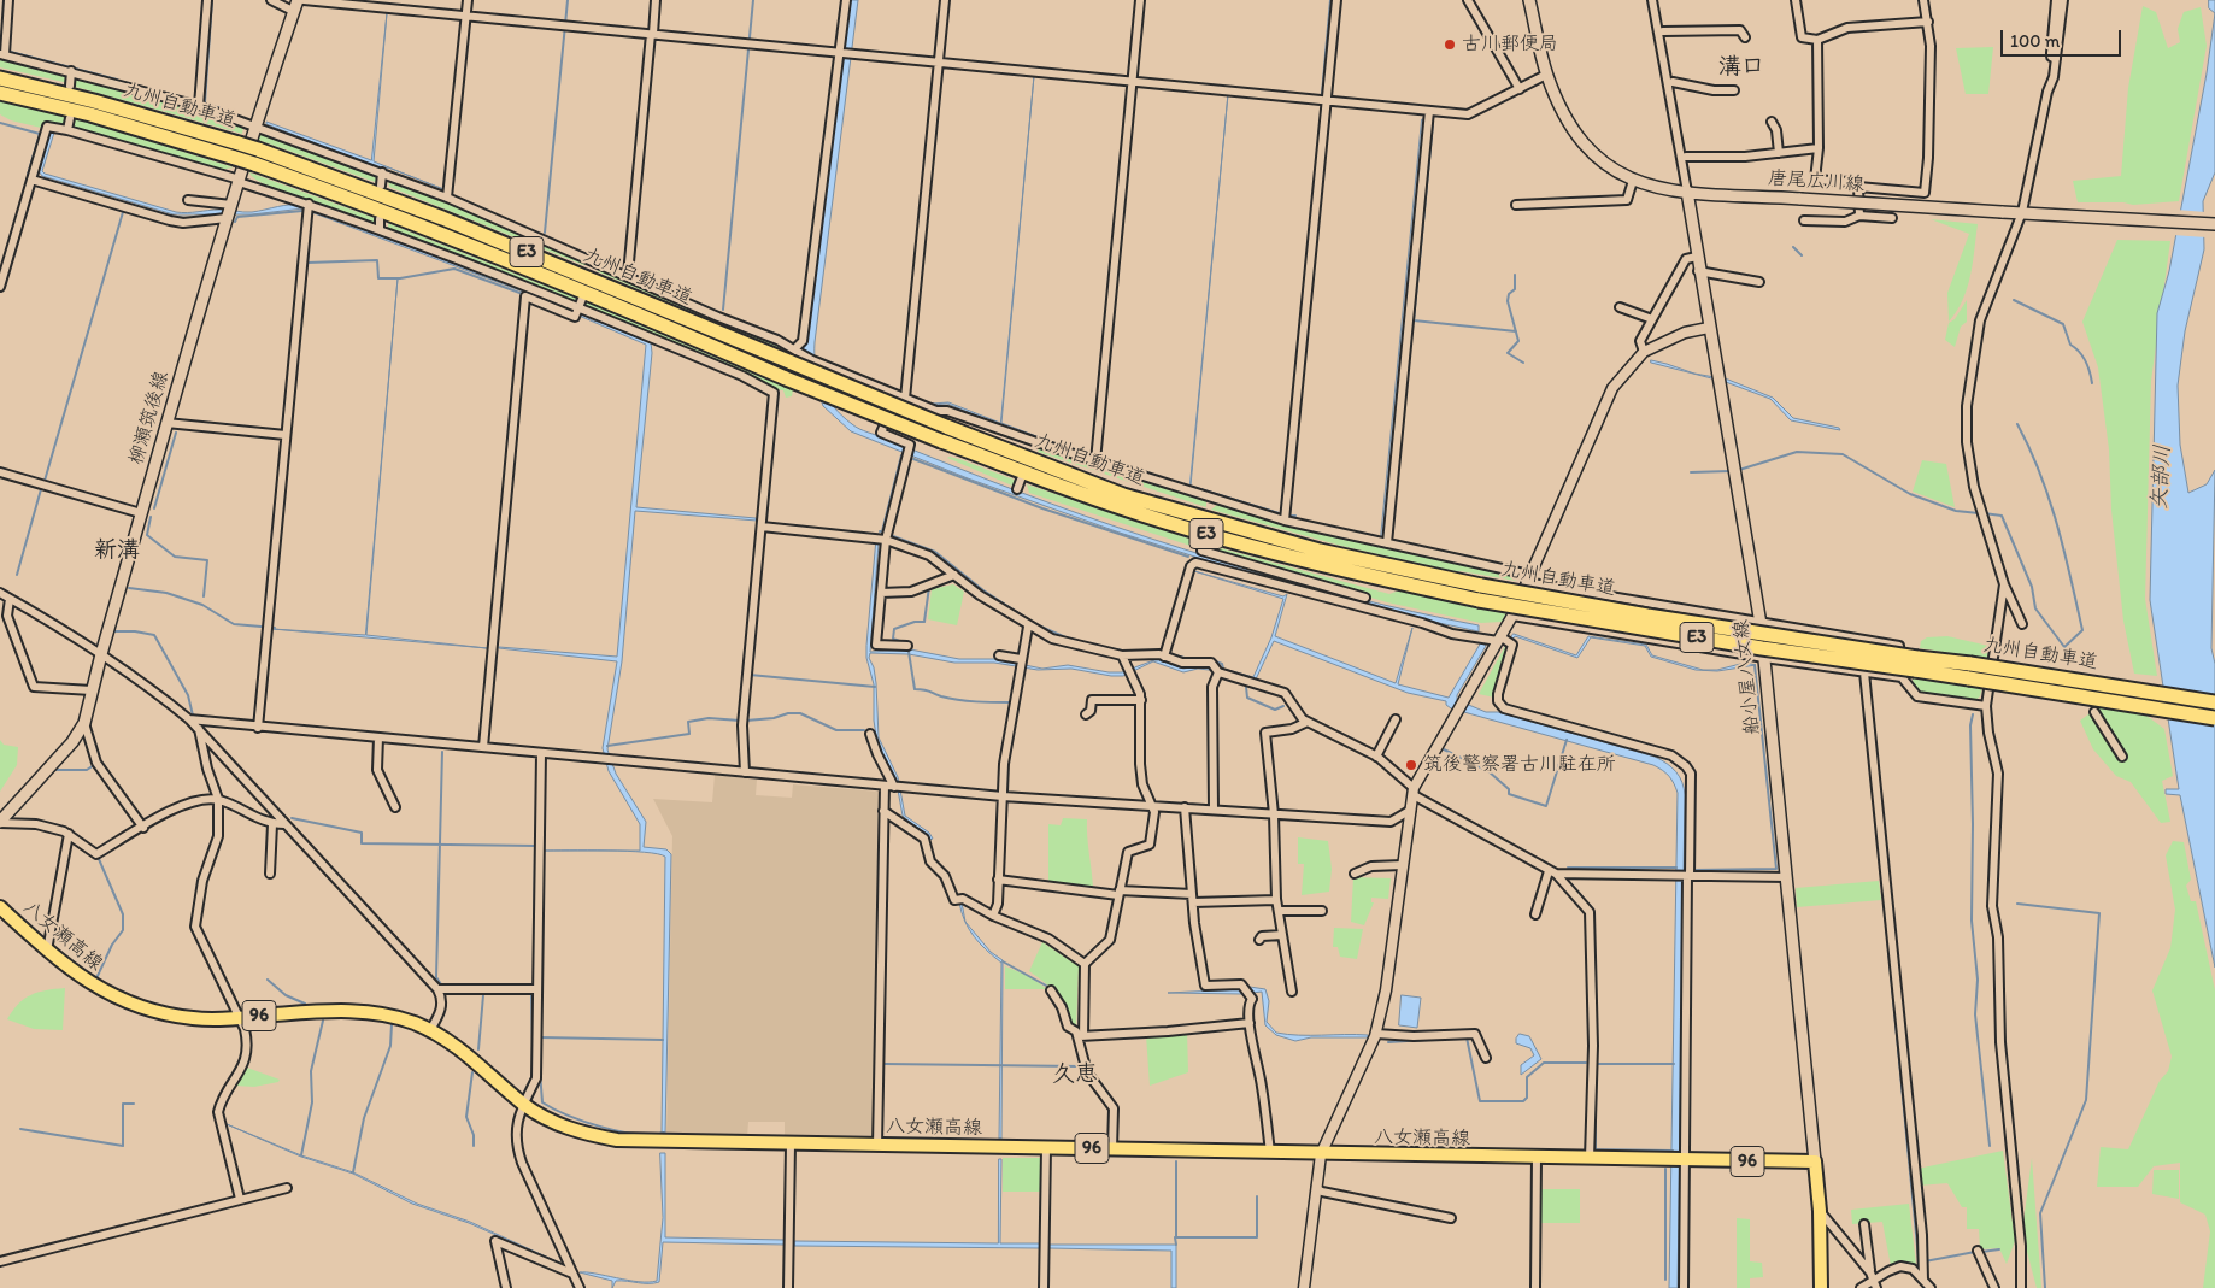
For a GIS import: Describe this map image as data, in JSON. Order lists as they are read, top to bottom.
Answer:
{
  "streets": {
    "highway": ["九州自動車道", "E3"],
    "main road": [
      "唐尾広川線",
      "柳瀬筑後線",
      "船小屋八女線",
      "八女瀬高線",
      "96"
    ]
  },
  "crossings": [
    ["唐尾広川線", "船小屋八女線"],
    ["船小屋八女線", "八女瀬高線"]
  ],
  "districts": ["溝口", "新溝", "久恵"],
  "water": ["矢部川"],
  "places": ["古川郵便局", "筑後警察署古川駐在所"],
  "scale_bar": "100 m"
}
